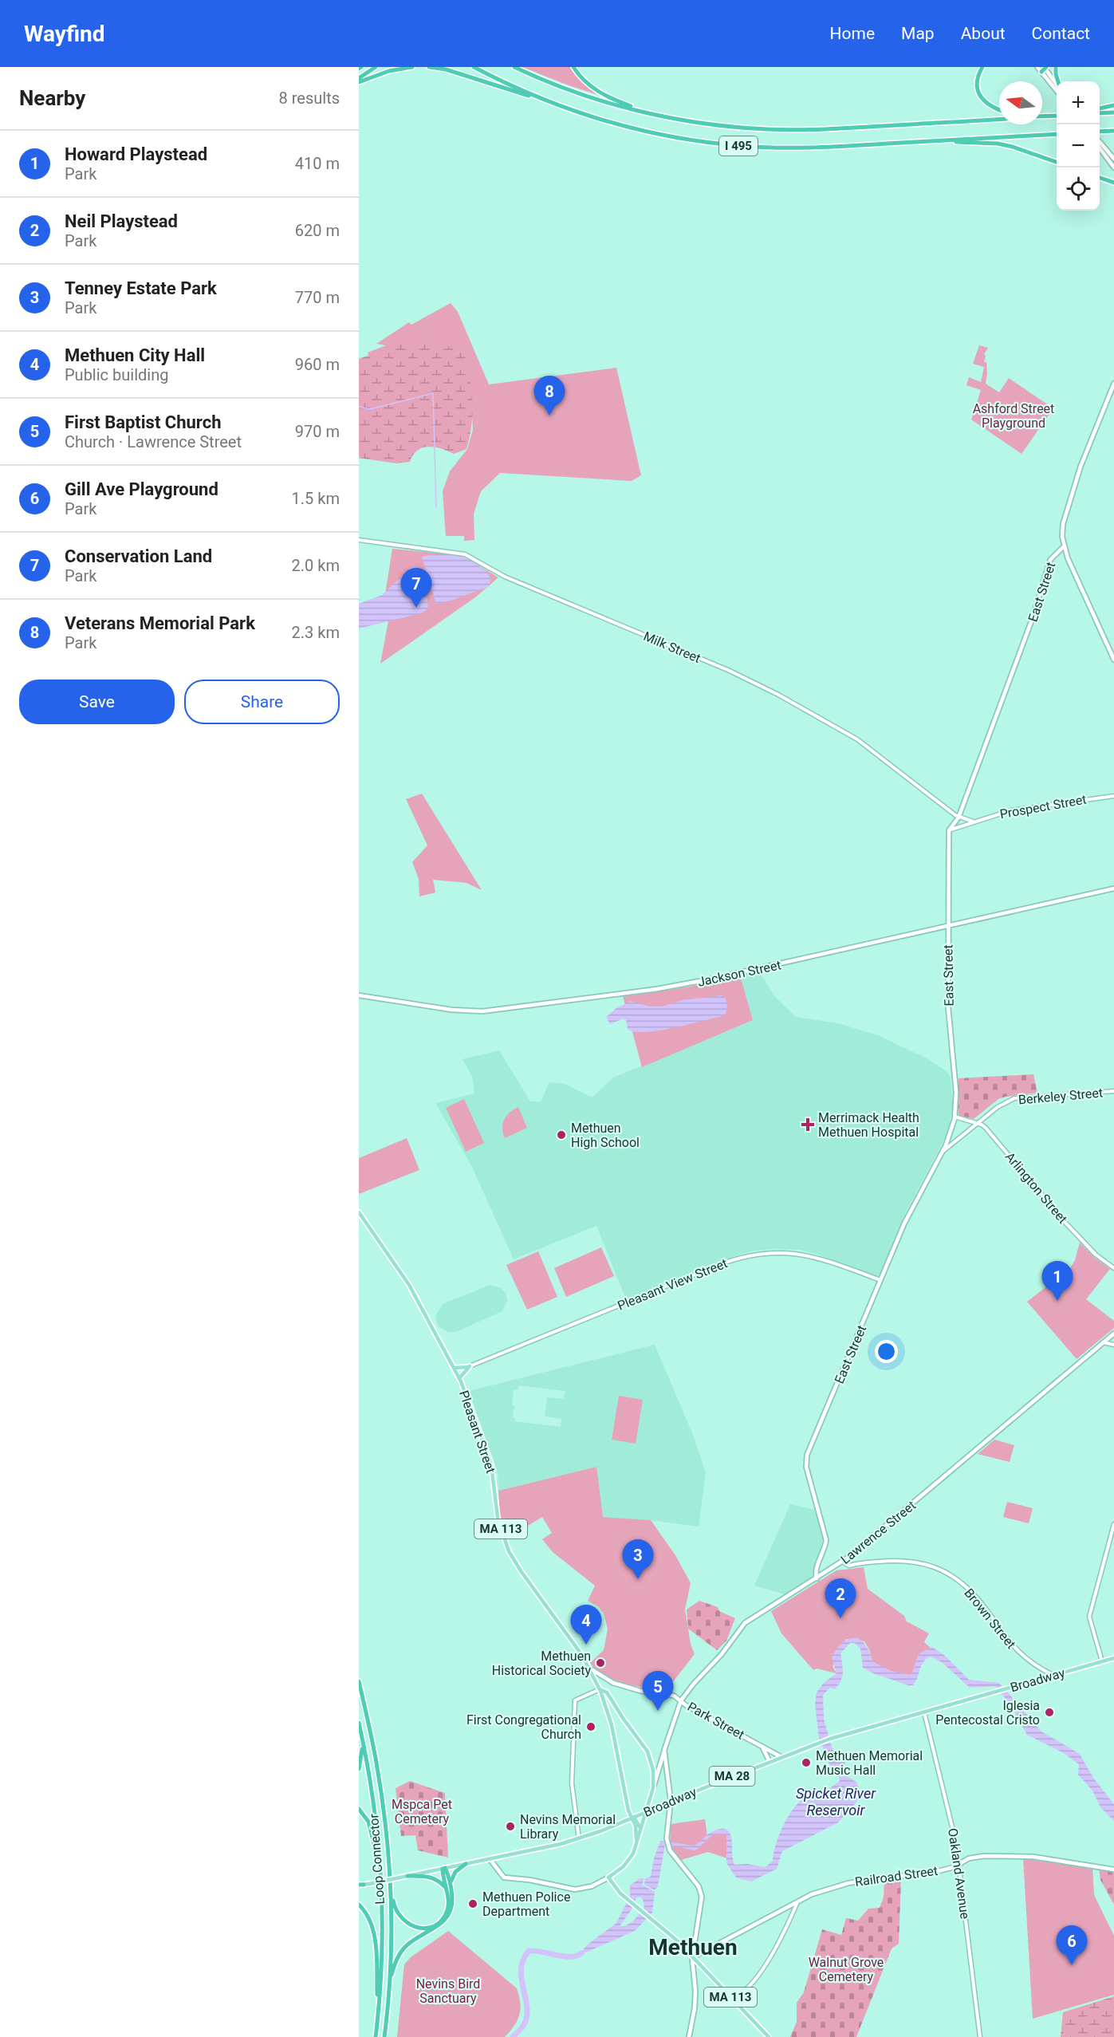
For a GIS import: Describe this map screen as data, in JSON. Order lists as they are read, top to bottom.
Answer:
{
  "streets": {
    "highway": ["I 495", "Loop Connector"],
    "main road": [
      "East Street",
      "Jackson Street",
      "Pleasant Street",
      "MA 113",
      "Lawrence Street",
      "Broadway",
      "Park Street",
      "MA 28",
      "Railroad Street"
    ],
    "street": [
      "Milk Street",
      "Prospect Street",
      "Berkeley Street",
      "Arlington Street",
      "Pleasant View Street",
      "Brown Street",
      "Oakland Avenue"
    ]
  },
  "crossings": [
    ["East Street", "Milk Street"],
    ["East Street", "Prospect Street"],
    ["East Street", "Jackson Street"],
    ["East Street", "Berkeley Street"],
    ["East Street", "Arlington Street"],
    ["East Street", "Pleasant View Street"],
    ["East Street", "Lawrence Street"],
    ["Berkeley Street", "Arlington Street"],
    ["Pleasant Street", "MA 113"],
    ["Pleasant Street", "Broadway"],
    ["Pleasant Street", "Park Street"],
    ["MA 113", "Broadway"],
    ["MA 113", "Railroad Street"],
    ["Lawrence Street", "Brown Street"],
    ["Lawrence Street", "Park Street"],
    ["Brown Street", "Broadway"],
    ["Broadway", "Park Street"],
    ["Broadway", "Oakland Avenue"],
    ["Oakland Avenue", "Railroad Street"]
  ],
  "districts": ["Methuen"],
  "water": ["Spicket River Reservoir"],
  "parks": [
    "Ashford Street Playground",
    "Mspca Pet Cemetery",
    "Walnut Grove Cemetery",
    "Nevins Bird Sanctuary"
  ],
  "places": {
    "health": ["Merrimack Health Methuen Hospital"],
    "other": [
      "Methuen High School",
      "Methuen Historical Society",
      "Iglesia Pentecostal Cristo",
      "First Congregational Church",
      "Methuen Memorial Music Hall",
      "Nevins Memorial Library",
      "Methuen Police Department"
    ]
  },
  "north": "left",
  "page": {
    "header": "Wayfind",
    "nav": [
      "Home",
      "Map",
      "About",
      "Contact"
    ],
    "heading": ["Nearby", "8 results"],
    "map_buttons": ["+", "−"],
    "list": [
      {
        "mark": "1",
        "name": "Howard Playstead",
        "note": "Park",
        "value": "410 m"
      },
      {
        "mark": "2",
        "name": "Neil Playstead",
        "note": "Park",
        "value": "620 m"
      },
      {
        "mark": "3",
        "name": "Tenney Estate Park",
        "note": "Park",
        "value": "770 m"
      },
      {
        "mark": "4",
        "name": "Methuen City Hall",
        "note": "Public building",
        "value": "960 m"
      },
      {
        "mark": "5",
        "name": "First Baptist Church",
        "note": "Church · Lawrence Street",
        "value": "970 m"
      },
      {
        "mark": "6",
        "name": "Gill Ave Playground",
        "note": "Park",
        "value": "1.5 km"
      },
      {
        "mark": "7",
        "name": "Conservation Land",
        "note": "Park",
        "value": "2.0 km"
      },
      {
        "mark": "8",
        "name": "Veterans Memorial Park",
        "note": "Park",
        "value": "2.3 km"
      }
    ],
    "pins": [
      "8",
      "7",
      "1",
      "3",
      "2",
      "4",
      "5",
      "6"
    ],
    "buttons": ["Save", "Share"]
  }
}
